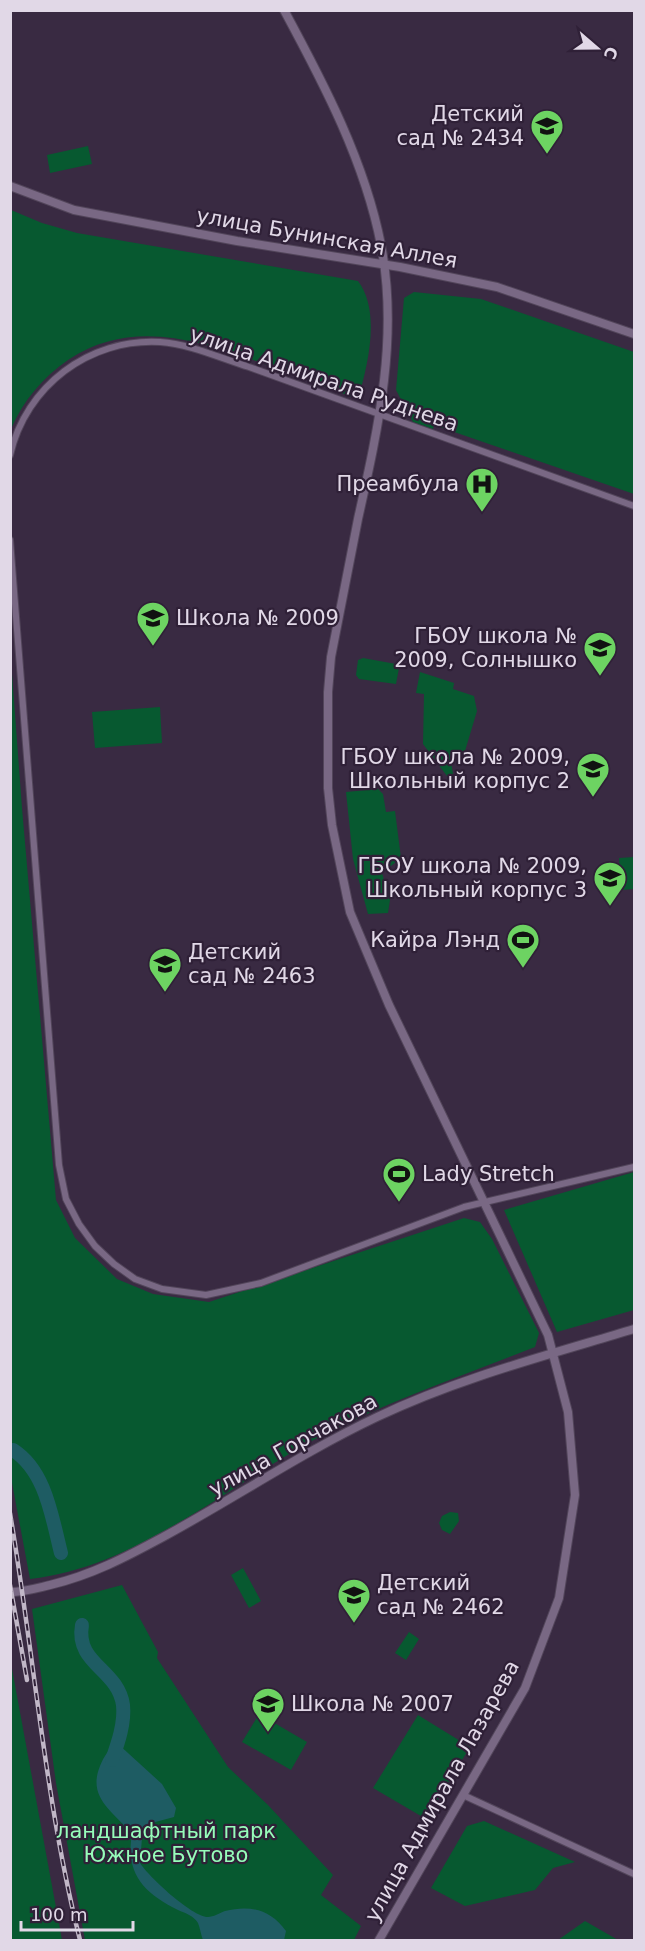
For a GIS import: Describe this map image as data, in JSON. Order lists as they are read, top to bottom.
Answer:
{
  "streets": {
    "street": [
      "улица Бунинская Аллея",
      "улица Адмирала Руднева",
      "улица Горчакова",
      "улица Адмирала Лазарева"
    ]
  },
  "crossings": [
    ["улица Бунинская Аллея", "улица Адмирала Лазарева"],
    ["улица Адмирала Руднева", "улица Адмирала Лазарева"],
    ["улица Горчакова", "улица Адмирала Лазарева"]
  ],
  "parks": ["ландшафтный парк Южное Бутово"],
  "places": {
    "school or university": [
      "Детский сад № 2434",
      "Школа № 2009",
      "ГБОУ школа № 2009, Солнышко",
      "ГБОУ школа № 2009, Школьный корпус 2",
      "ГБОУ школа № 2009, Школьный корпус 3",
      "Детский сад № 2463",
      "Детский сад № 2462",
      "Школа № 2007"
    ],
    "hospital": ["Преамбула"],
    "sports": ["Кайра Лэнд", "Lady Stretch"]
  },
  "scale_bar": "100 m",
  "north": "right"
}
